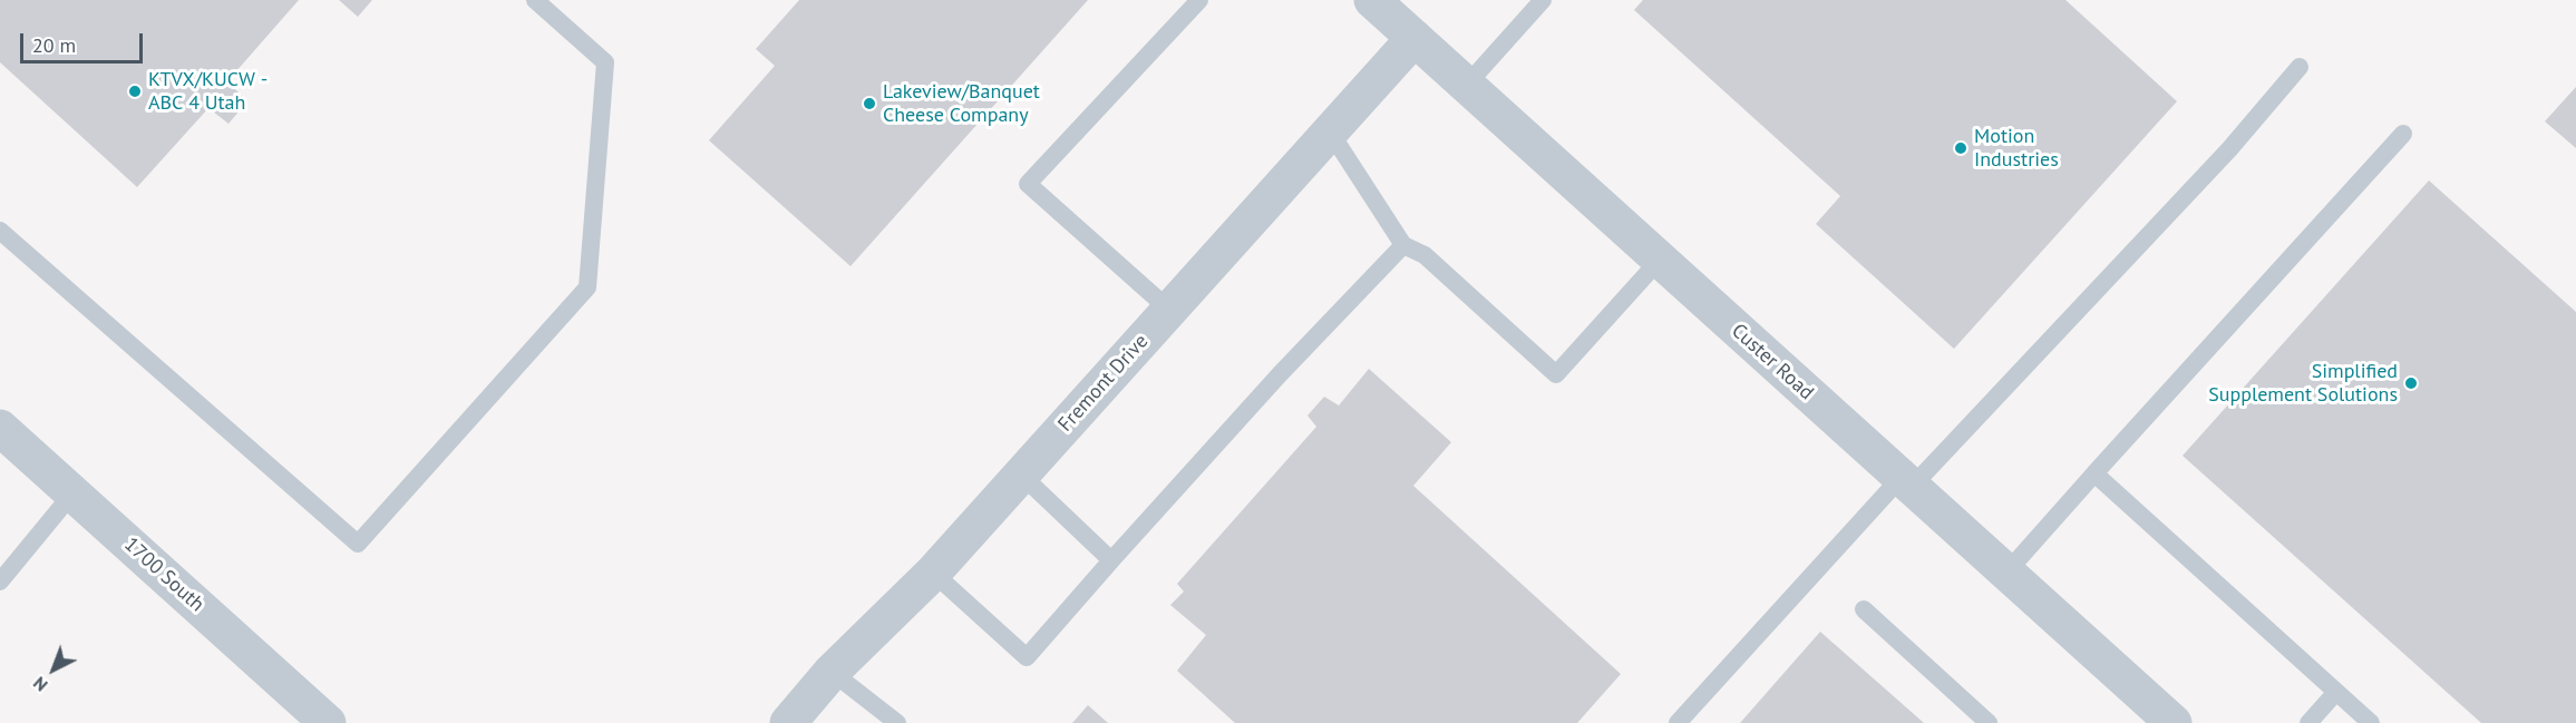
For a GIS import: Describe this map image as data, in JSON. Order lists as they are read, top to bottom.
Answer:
{
  "streets": {
    "street": ["Custer Road", "Fremont Drive", "1700 South"]
  },
  "crossings": [
    ["Custer Road", "Fremont Drive"]
  ],
  "places": [
    "KTVX/KUCW - ABC 4 Utah",
    "Lakeview/Banquet Cheese Company",
    "Motion Industries",
    "Simplified Supplement Solutions"
  ],
  "scale_bar": "20 m",
  "north": "bottom left"
}
